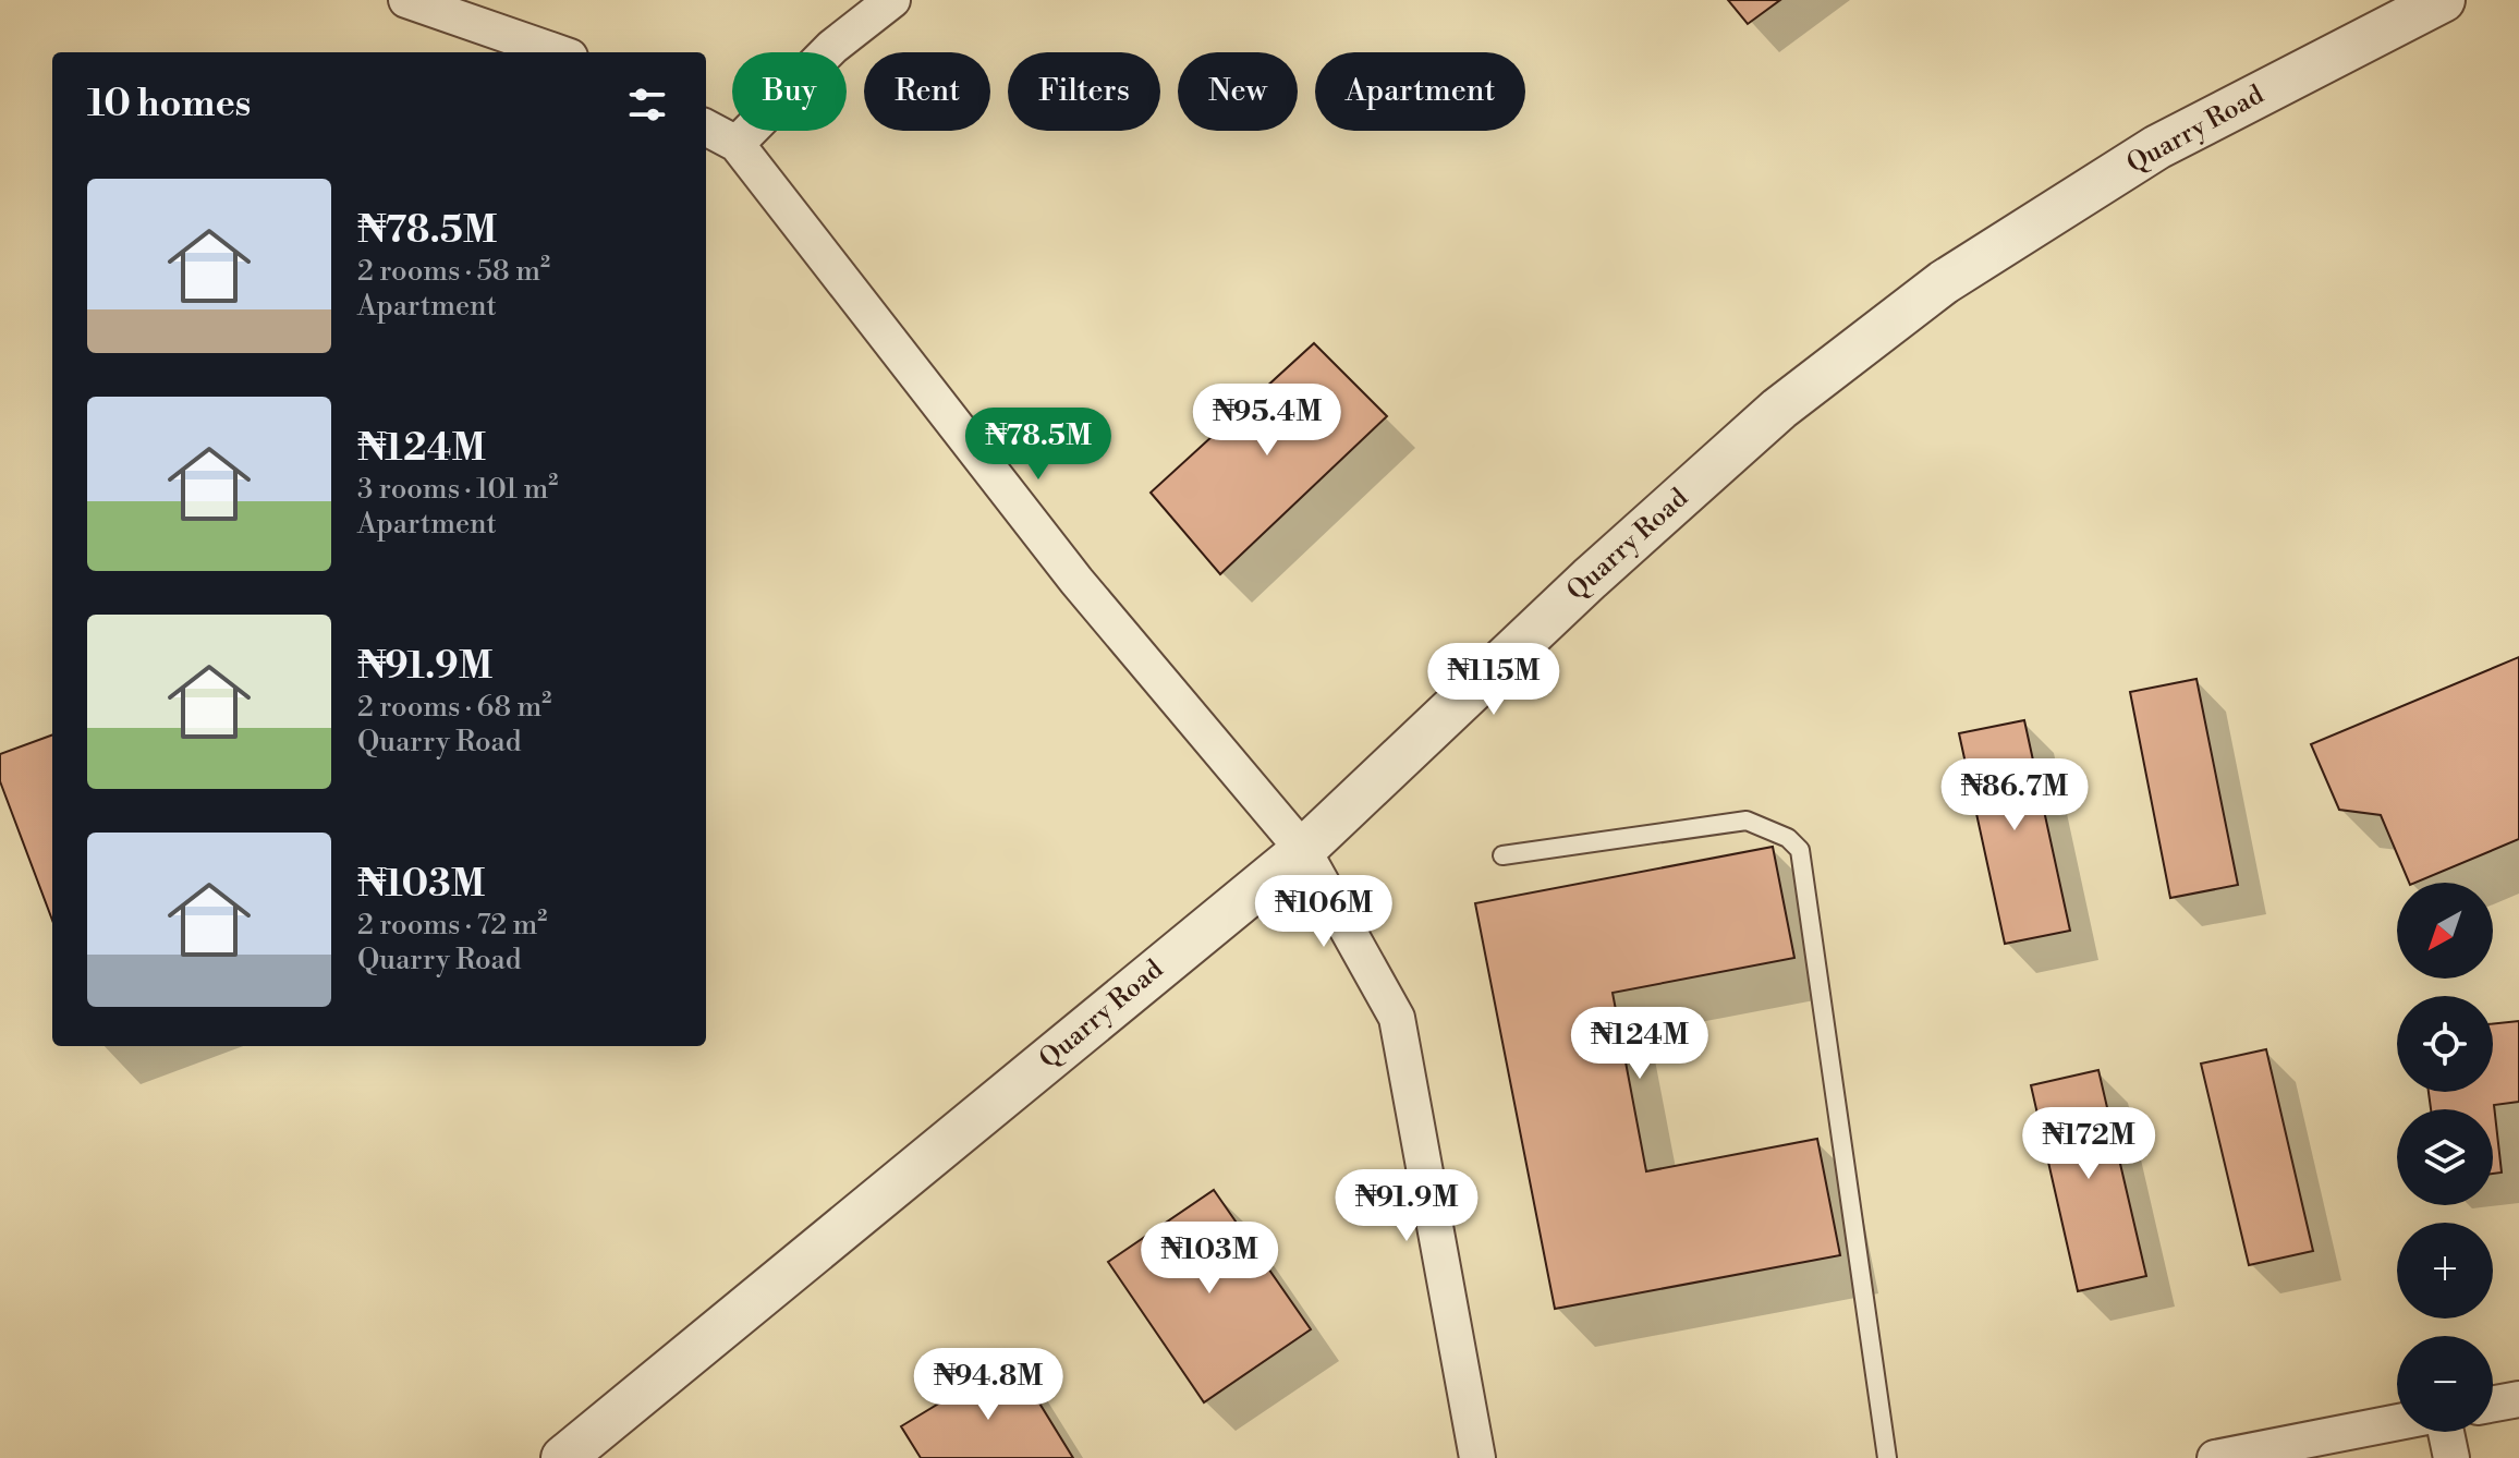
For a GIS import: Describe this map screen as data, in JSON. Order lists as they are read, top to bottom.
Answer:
{
  "streets": {
    "street": ["Quarry Road"]
  },
  "north": "bottom left",
  "page": {
    "chip": [
      "Buy",
      "Rent",
      "Filters",
      "New",
      "Apartment"
    ],
    "heading": "10 homes",
    "list": [
      {
        "name": "₦78.5M",
        "note": "2 rooms · 58 m² · Apartment"
      },
      {
        "name": "₦124M",
        "note": "3 rooms · 101 m² · Apartment"
      },
      {
        "name": "₦91.9M",
        "note": "2 rooms · 68 m² · Quarry Road"
      },
      {
        "name": "₦103M",
        "note": "2 rooms · 72 m² · Quarry Road"
      }
    ],
    "price": [
      "₦95.4M",
      "₦78.5M",
      "₦115M",
      "₦86.7M",
      "₦106M",
      "₦124M",
      "₦172M",
      "₦91.9M",
      "₦103M",
      "₦94.8M"
    ],
    "map_buttons": ["+", "−"]
  }
}
